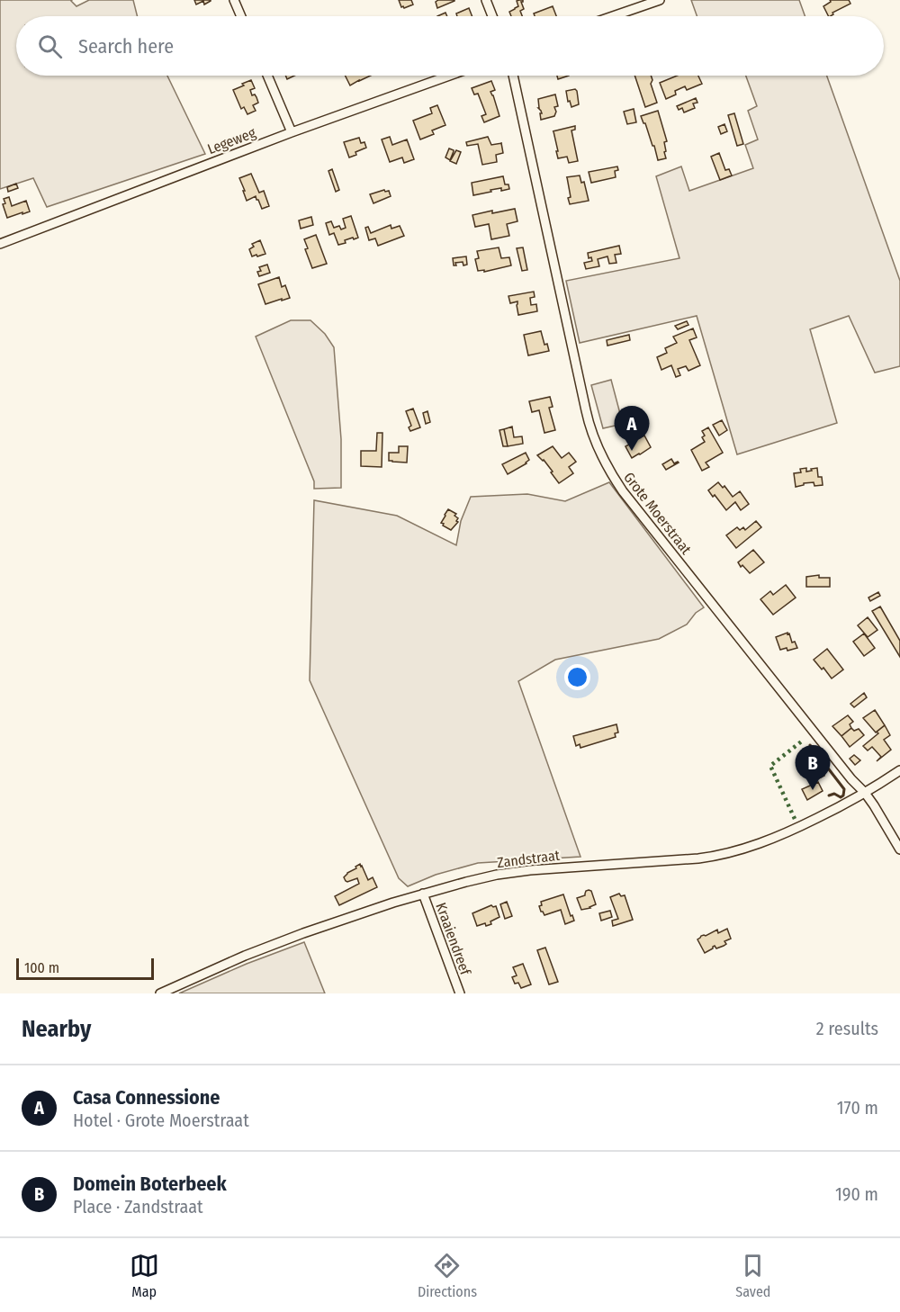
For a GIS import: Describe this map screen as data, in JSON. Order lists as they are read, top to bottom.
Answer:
{
  "streets": {
    "street": [
      "Legeweg",
      "Grote Moerstraat",
      "Zandstraat",
      "Kraaiendreef"
    ]
  },
  "crossings": [
    ["Grote Moerstraat", "Zandstraat"],
    ["Zandstraat", "Kraaiendreef"]
  ],
  "scale_bar": "100 m",
  "page": {
    "search": "Search here",
    "pins": ["A", "B"],
    "scale": "100 m",
    "heading": ["Nearby", "2 results"],
    "list": [
      {
        "mark": "A",
        "name": "Casa Connessione",
        "note": "Hotel · Grote Moerstraat",
        "value": "170 m"
      },
      {
        "mark": "B",
        "name": "Domein Boterbeek",
        "note": "Place · Zandstraat",
        "value": "190 m"
      }
    ],
    "nav": ["Map", "Directions", "Saved"]
  }
}
